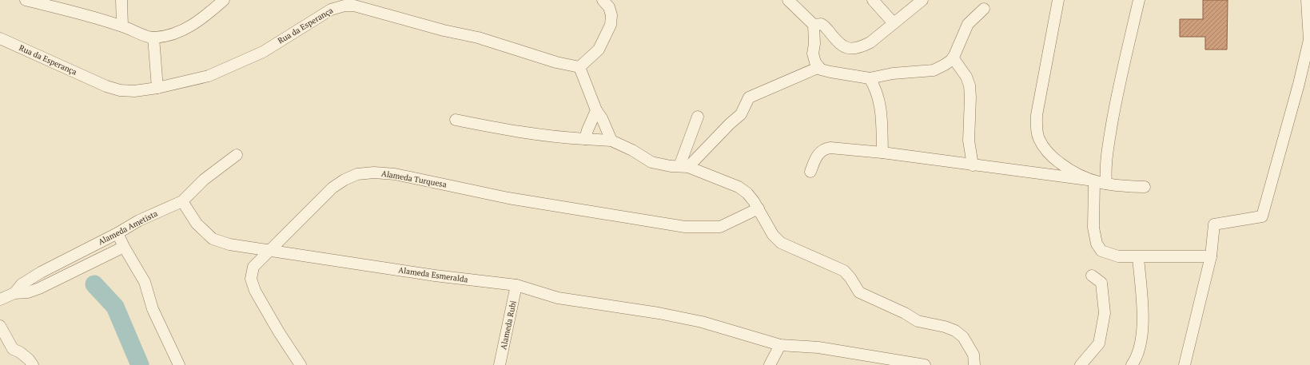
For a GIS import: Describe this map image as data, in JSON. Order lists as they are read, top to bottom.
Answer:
{
  "streets": {
    "street": [
      "Rua da Esperança",
      "Alameda Turquesa",
      "Alameda Ametista",
      "Alameda Esmeralda",
      "Alameda Rubi"
    ]
  },
  "crossings": [
    ["Alameda Turquesa", "Alameda Esmeralda"],
    ["Alameda Ametista", "Alameda Esmeralda"],
    ["Alameda Esmeralda", "Alameda Rubi"]
  ]
}
